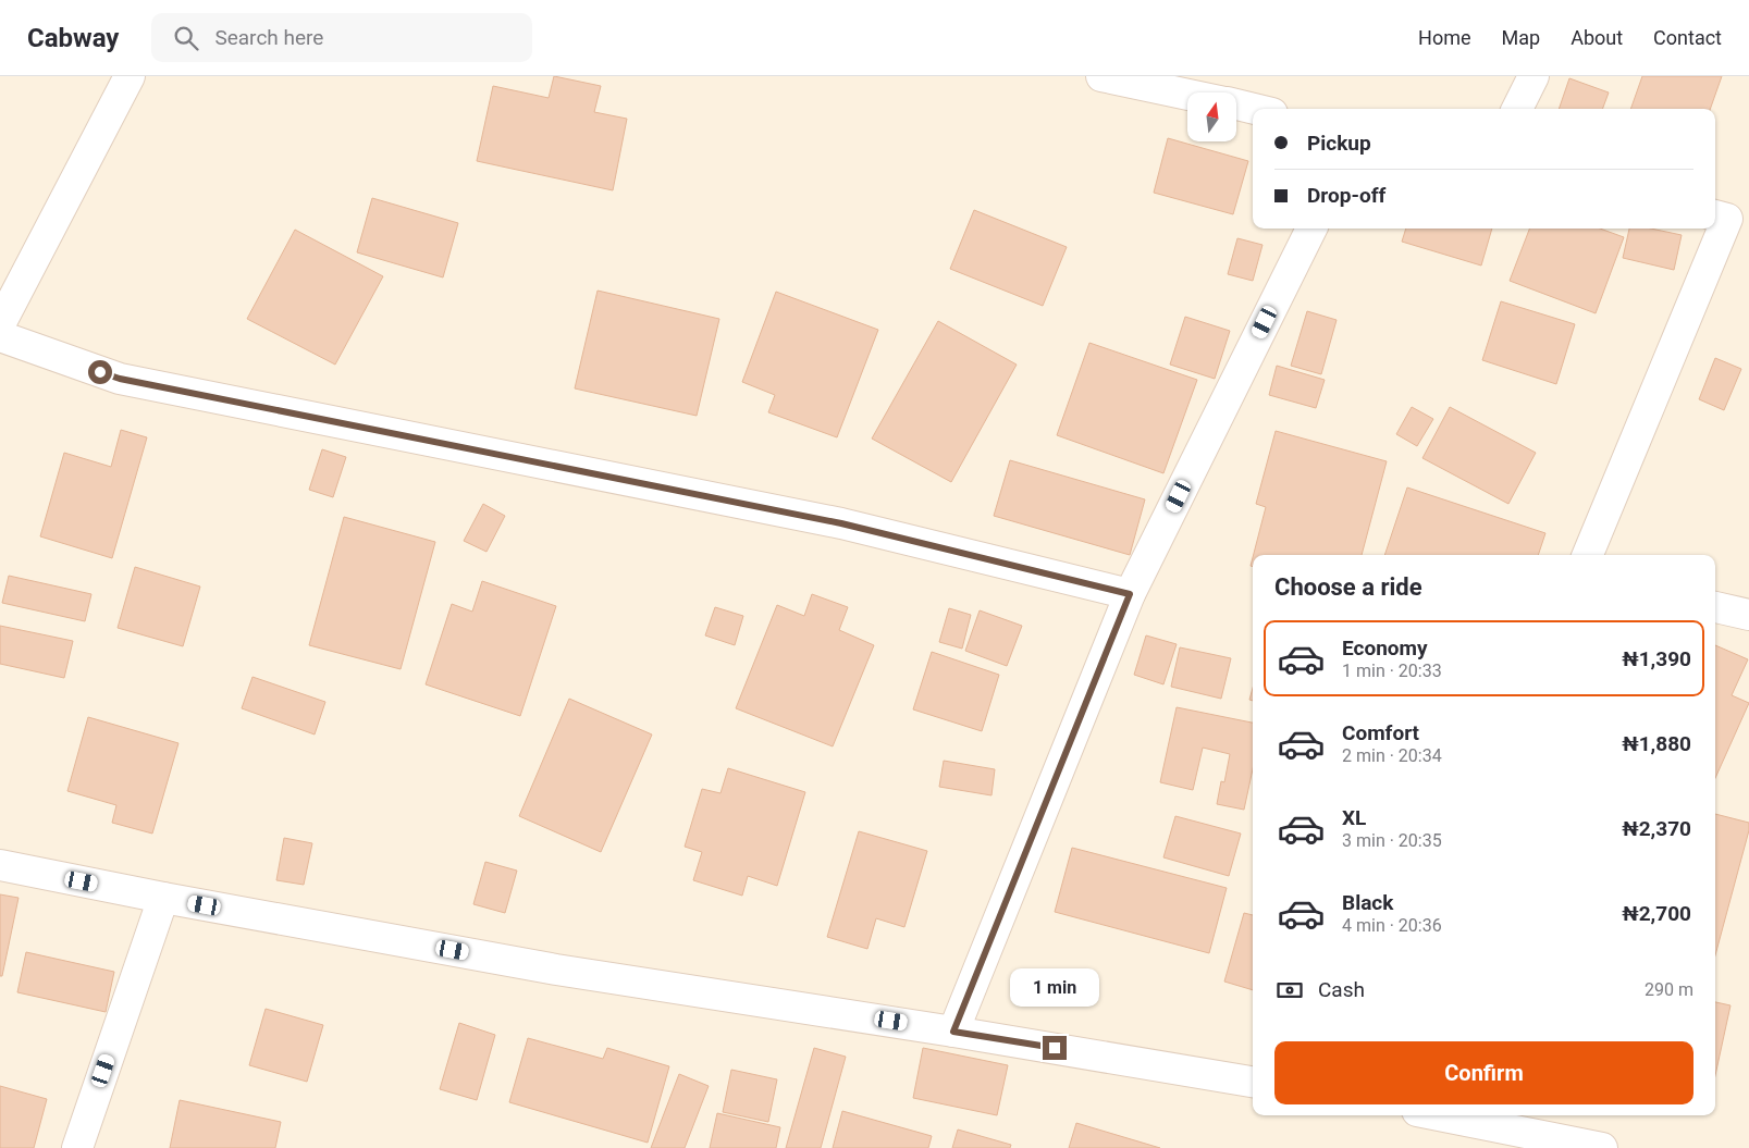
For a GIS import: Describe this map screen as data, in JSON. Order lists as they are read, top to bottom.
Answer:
{
  "north": "top",
  "page": {
    "header": "Cabway",
    "search": "Search here",
    "nav": [
      "Home",
      "Map",
      "About",
      "Contact"
    ],
    "banner": ["Pickup", "Drop-off"],
    "heading": "Choose a ride",
    "list": [
      {
        "name": "Economy",
        "note": "1 min · 20:33",
        "value": "₦1,390"
      },
      {
        "name": "Comfort",
        "note": "2 min · 20:34",
        "value": "₦1,880"
      },
      {
        "name": "XL",
        "note": "3 min · 20:35",
        "value": "₦2,370"
      },
      {
        "name": "Black",
        "note": "4 min · 20:36",
        "value": "₦2,700"
      }
    ],
    "pay": ["Cash", "290 m"],
    "bubble": "1 min",
    "buttons": "Confirm"
  }
}
